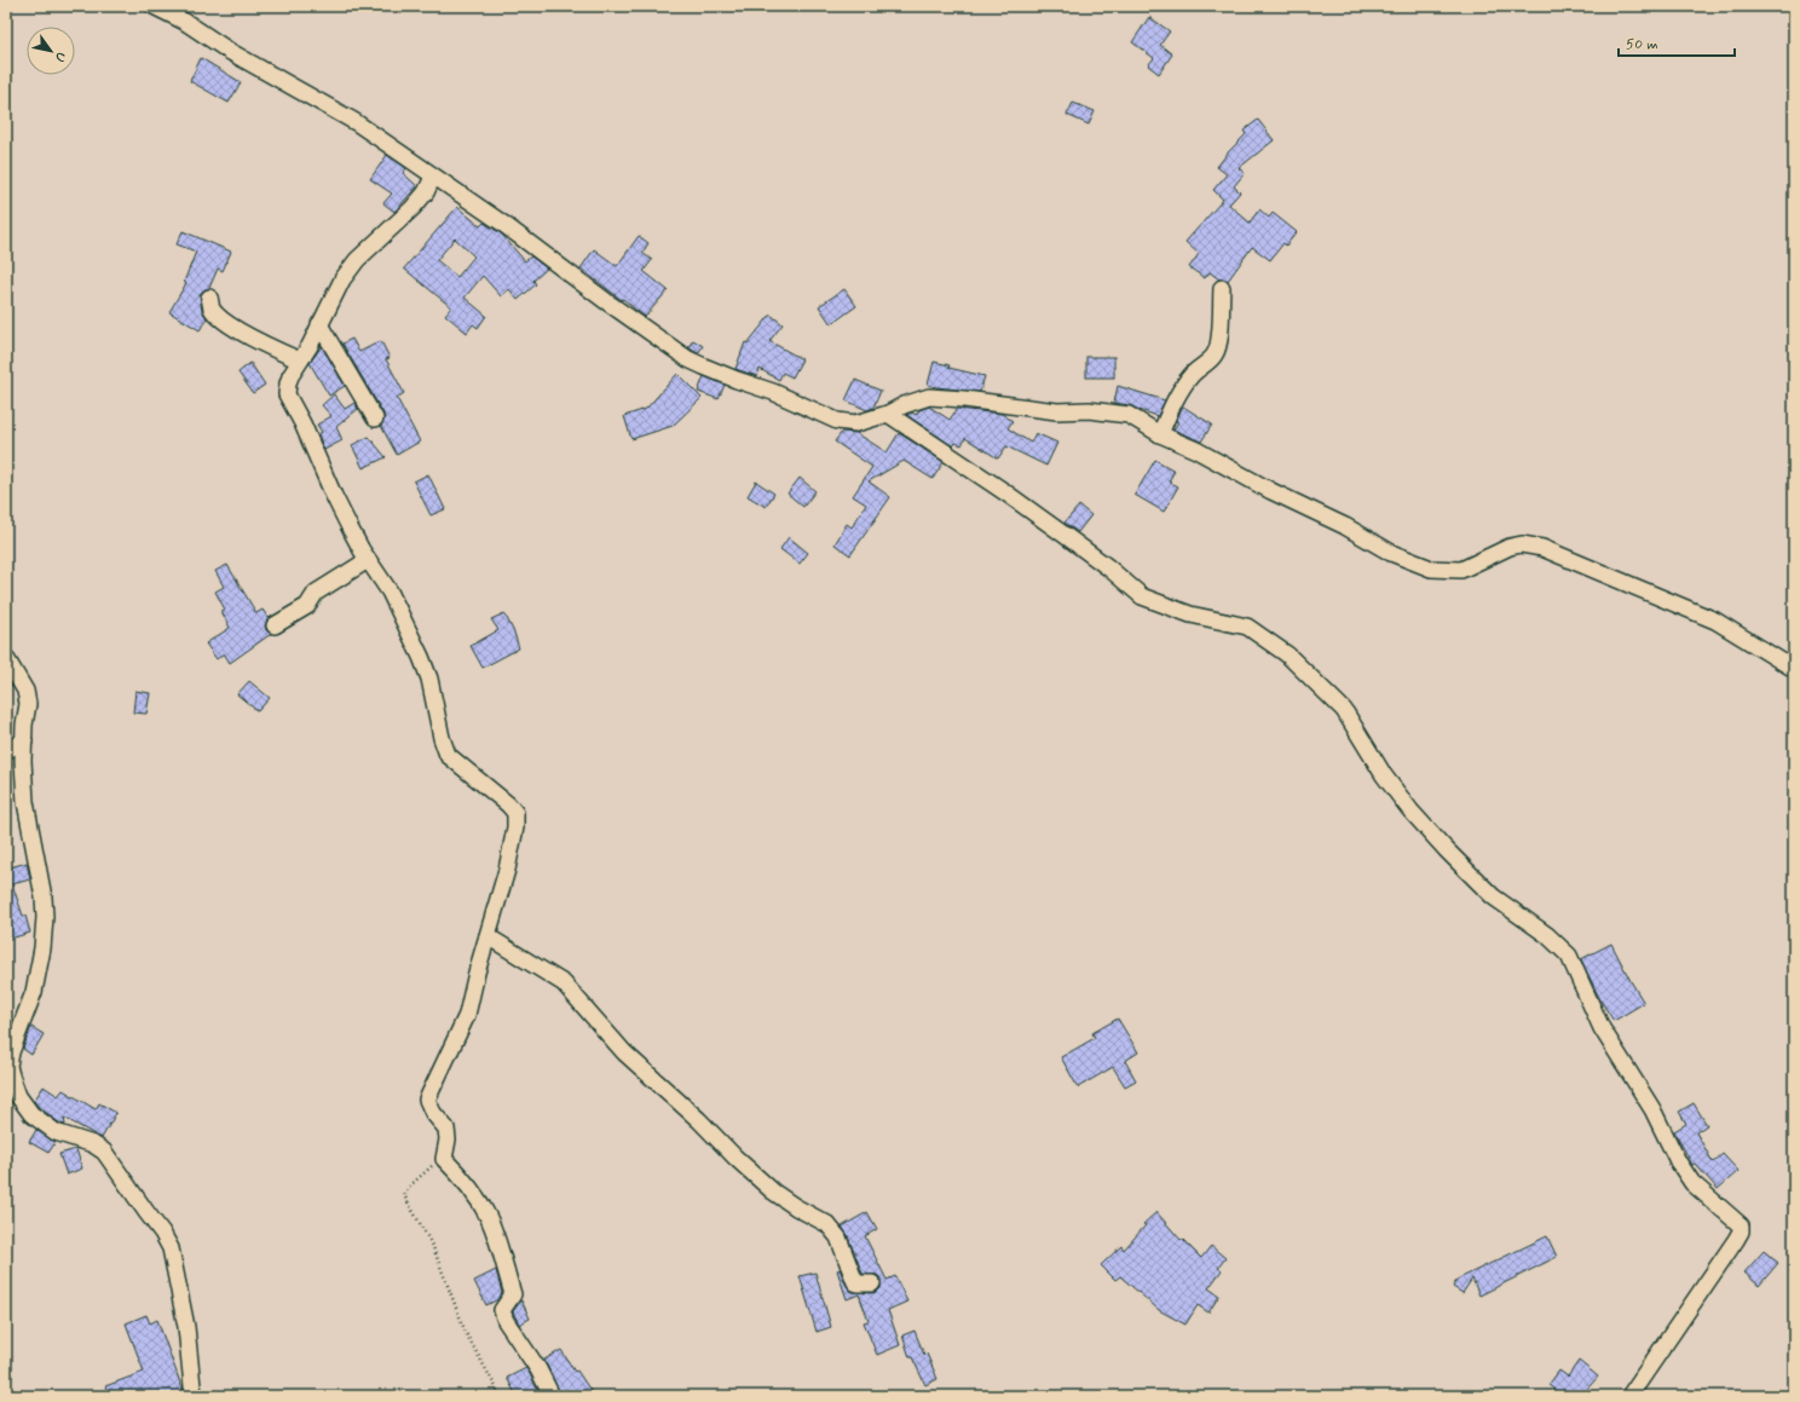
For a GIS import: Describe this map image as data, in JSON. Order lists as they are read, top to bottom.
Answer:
{
  "scale_bar": "50 m",
  "north": "bottom right"
}
